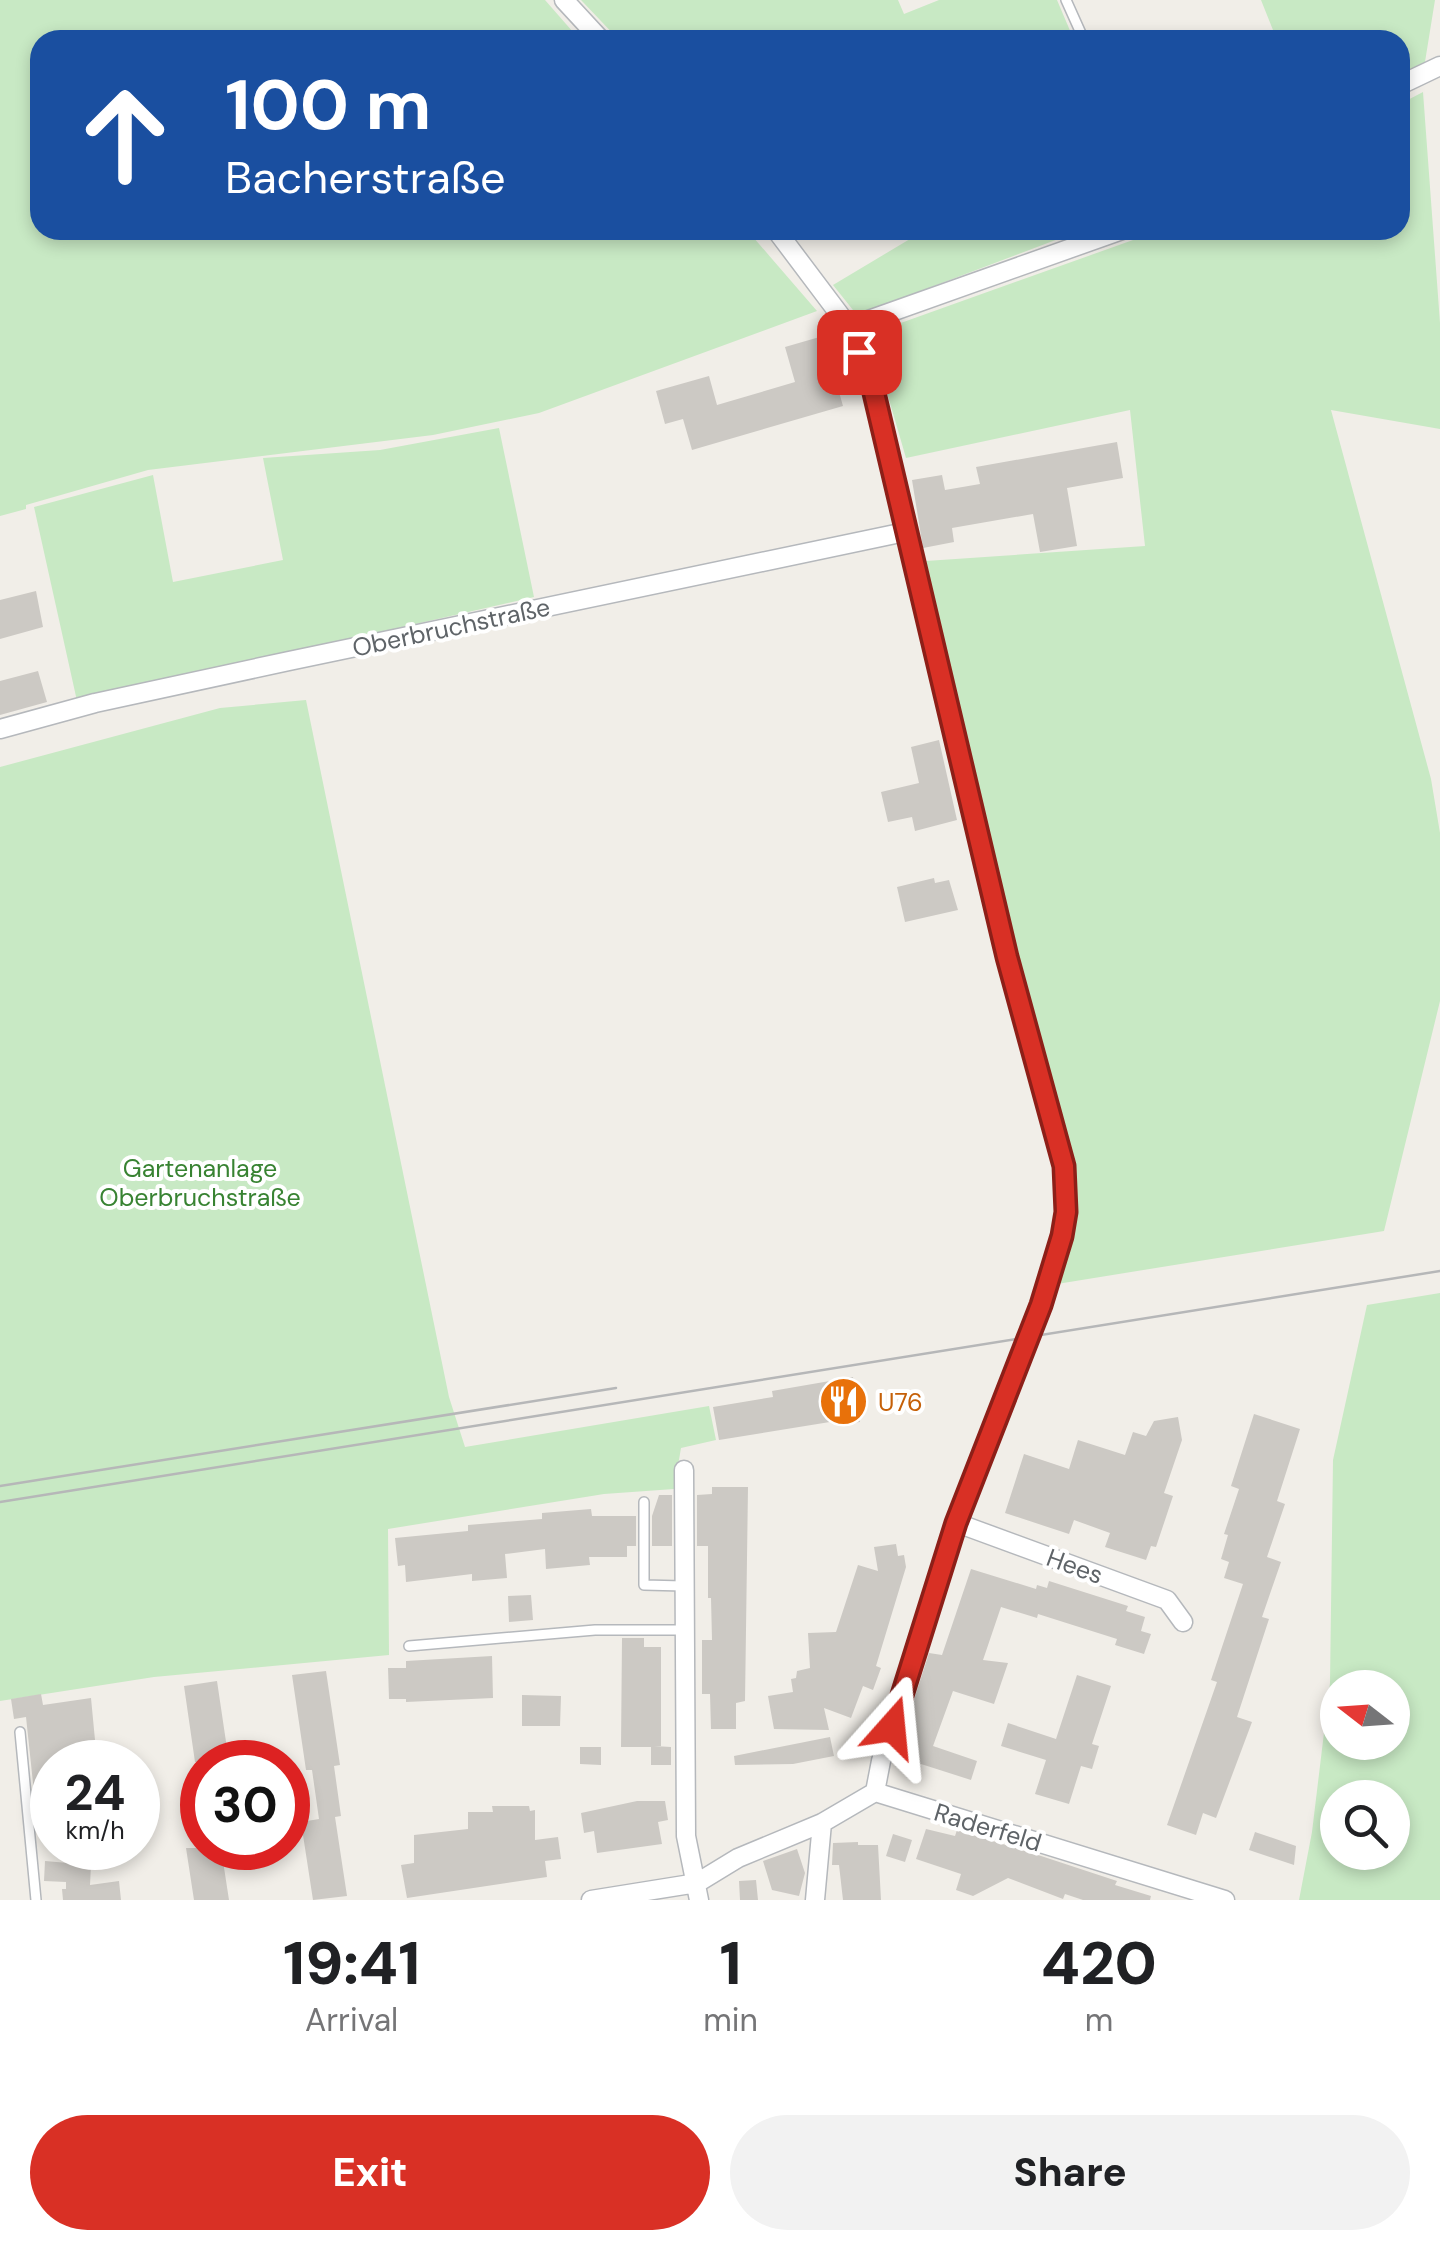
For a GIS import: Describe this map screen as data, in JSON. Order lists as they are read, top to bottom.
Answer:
{
  "streets": {
    "street": ["Oberbruchstraße", "Hees", "Raderfeld"]
  },
  "parks": ["Gartenanlage Oberbruchstraße"],
  "places": {
    "restaurant": ["U76"]
  },
  "north": "left",
  "page": {
    "turn": ["100 m", "Bacherstraße"],
    "speed": "24 km/h",
    "limit": "30",
    "eta": [
      "19:41",
      "Arrival",
      "1",
      "min",
      "420",
      "m"
    ],
    "buttons": ["Exit", "Share"]
  }
}
